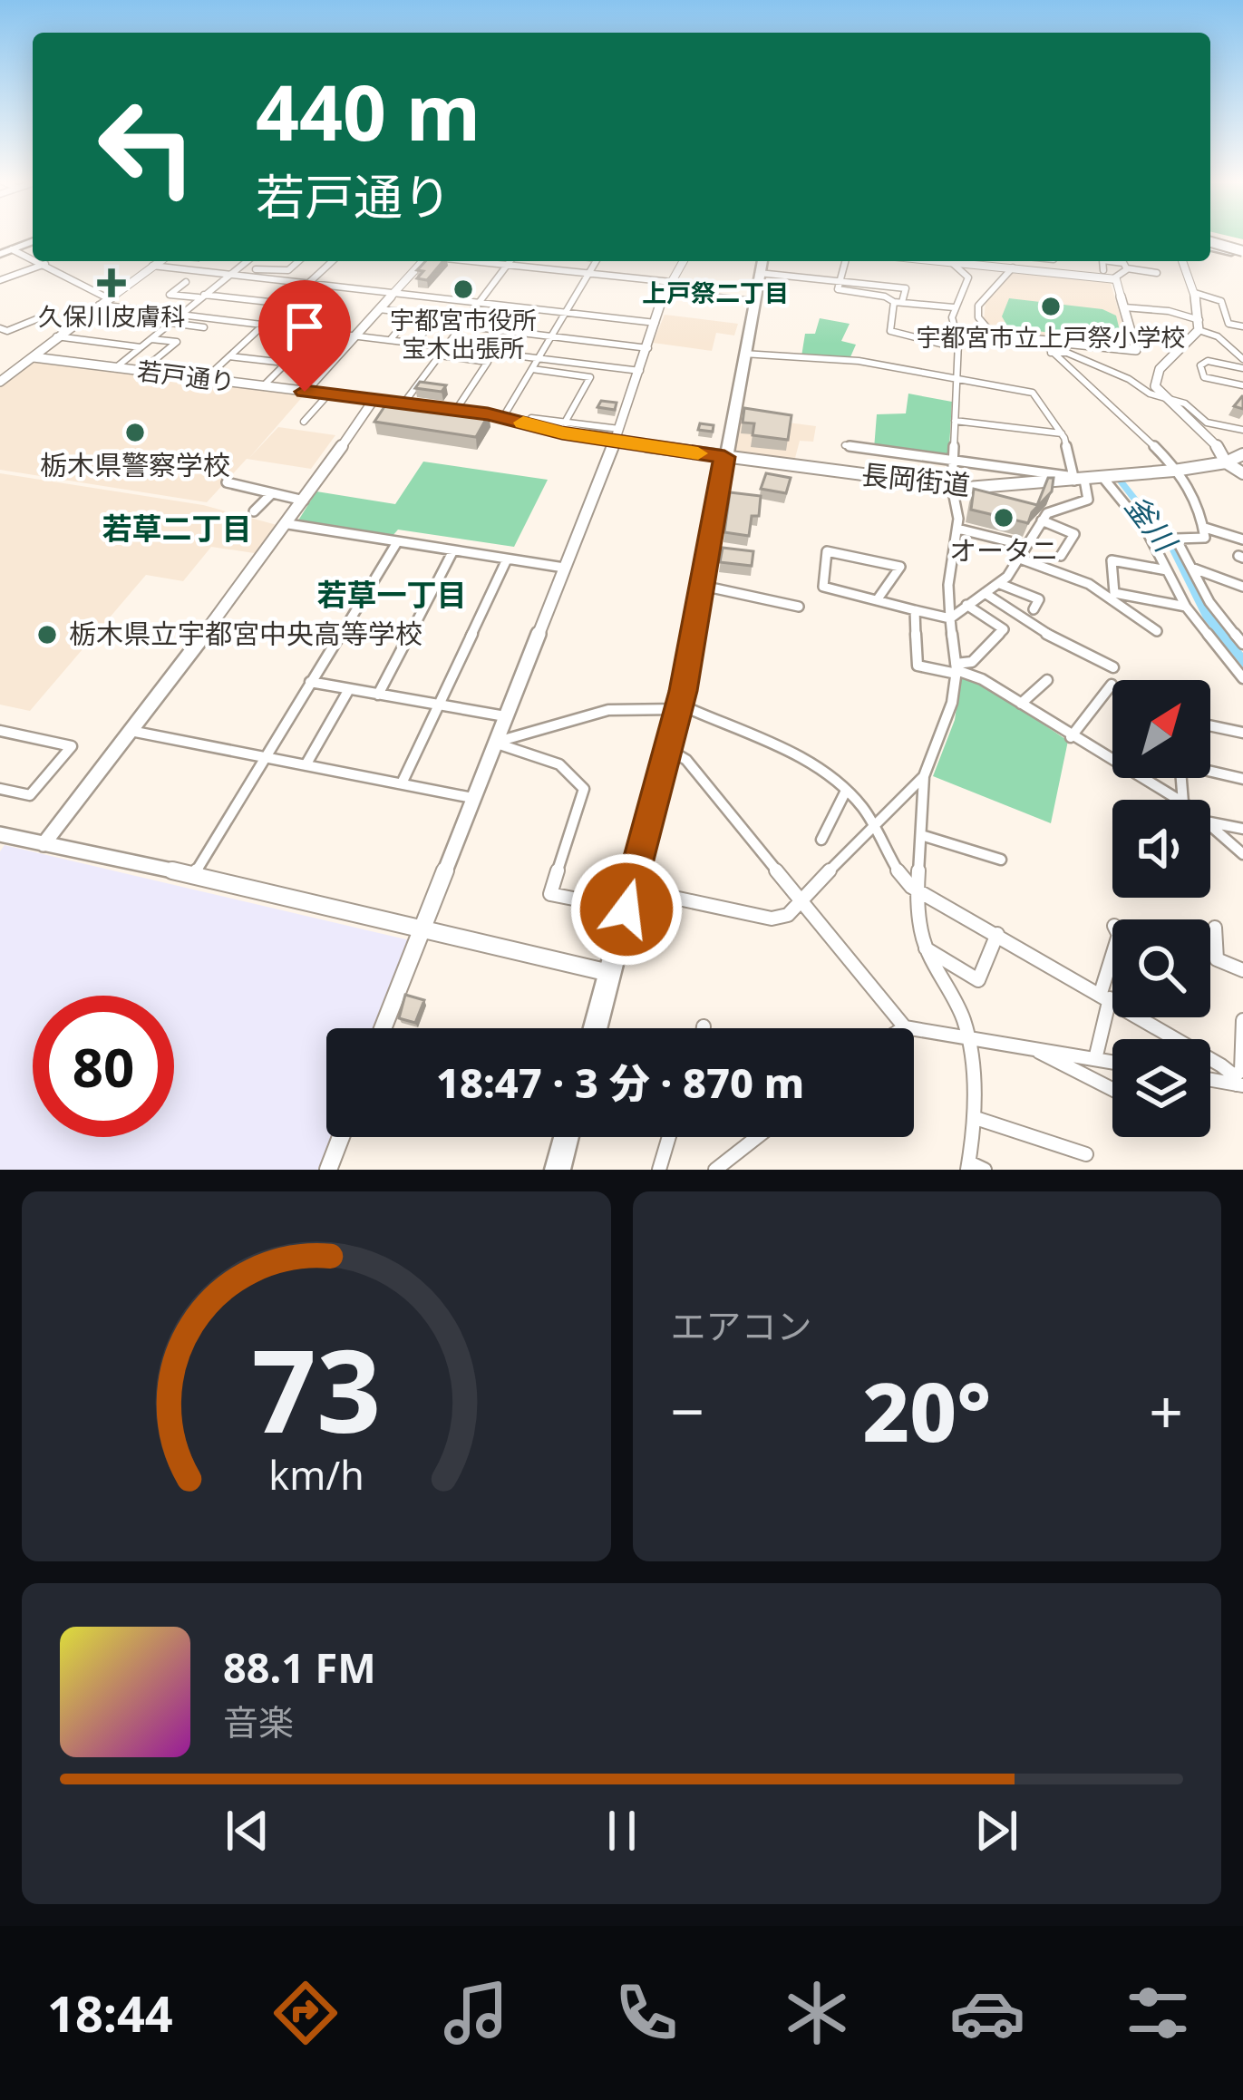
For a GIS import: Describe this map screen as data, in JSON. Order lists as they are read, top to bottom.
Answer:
{
  "streets": {
    "street": ["若戸通り", "長岡街道"]
  },
  "districts": ["上戸祭二丁目", "若草二丁目", "若草一丁目"],
  "water": ["釜川"],
  "places": {
    "health": ["久保川皮膚科"],
    "other": [
      "宇都宮市役所 宝木出張所",
      "宇都宮市立上戸祭小学校",
      "栃木県警察学校",
      "オータニ",
      "栃木県立宇都宮中央高等学校"
    ]
  },
  "north": "top right",
  "page": {
    "turn": ["440 m", "若戸通り"],
    "limit": "80",
    "trip": "18:47 · 3 分 · 870 m",
    "tile": "エアコン",
    "heat": ["−", "20°", "+"],
    "song": ["88.1 FM", "音楽"],
    "tabs": "18:44",
    "gauge": ["73", "km/h"]
  }
}
